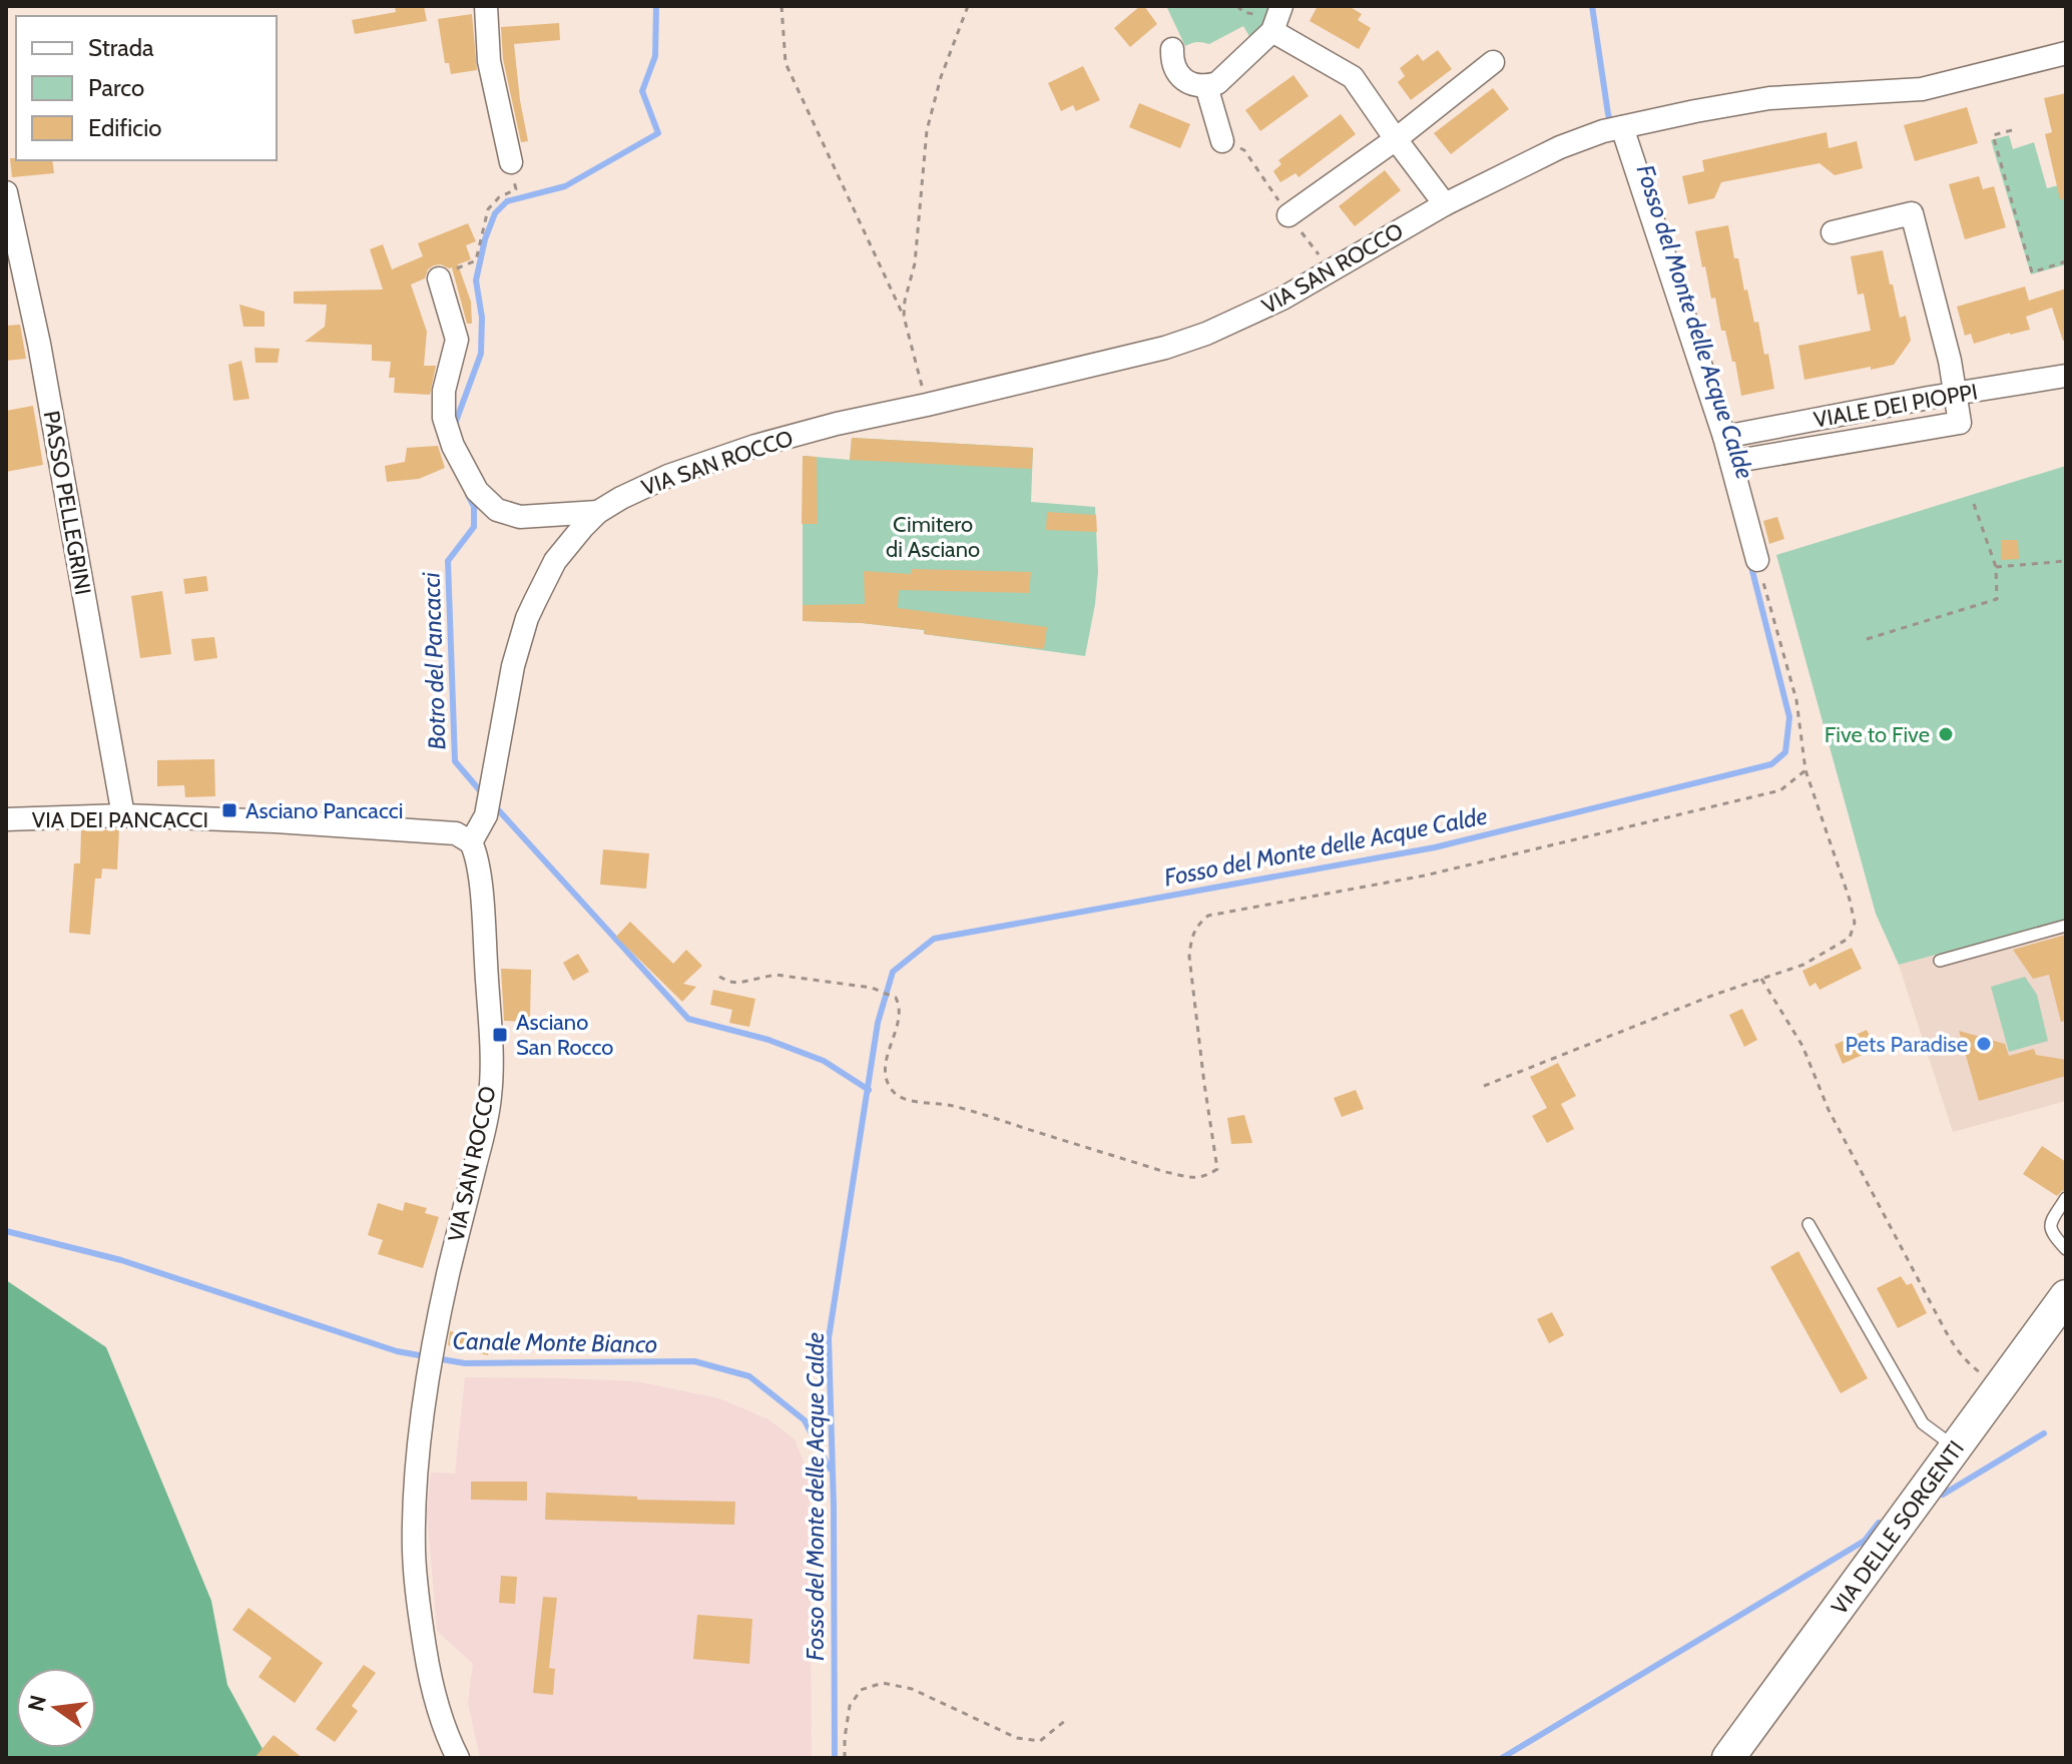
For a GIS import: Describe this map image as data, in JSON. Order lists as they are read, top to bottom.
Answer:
{
  "streets": {
    "main road": ["VIA DELLE SORGENTI"],
    "street": [
      "VIA SAN ROCCO",
      "VIALE DEI PIOPPI",
      "PASSO PELLEGRINI",
      "VIA DEI PANCACCI"
    ]
  },
  "crossings": [
    ["VIA SAN ROCCO", "VIA DEI PANCACCI"],
    ["PASSO PELLEGRINI", "VIA DEI PANCACCI"]
  ],
  "water": ["Fosso del Monte delle Acque Calde", "Botro del Pancacci", "Canale Monte Bianco"],
  "parks": ["Cimitero di Asciano"],
  "places": {
    "other": ["Five to Five", "Pets Paradise"],
    "transit": ["Asciano Pancacci", "Asciano San Rocco"]
  },
  "legend": ["Strada", "Parco", "Edificio"],
  "north": "left"
}
